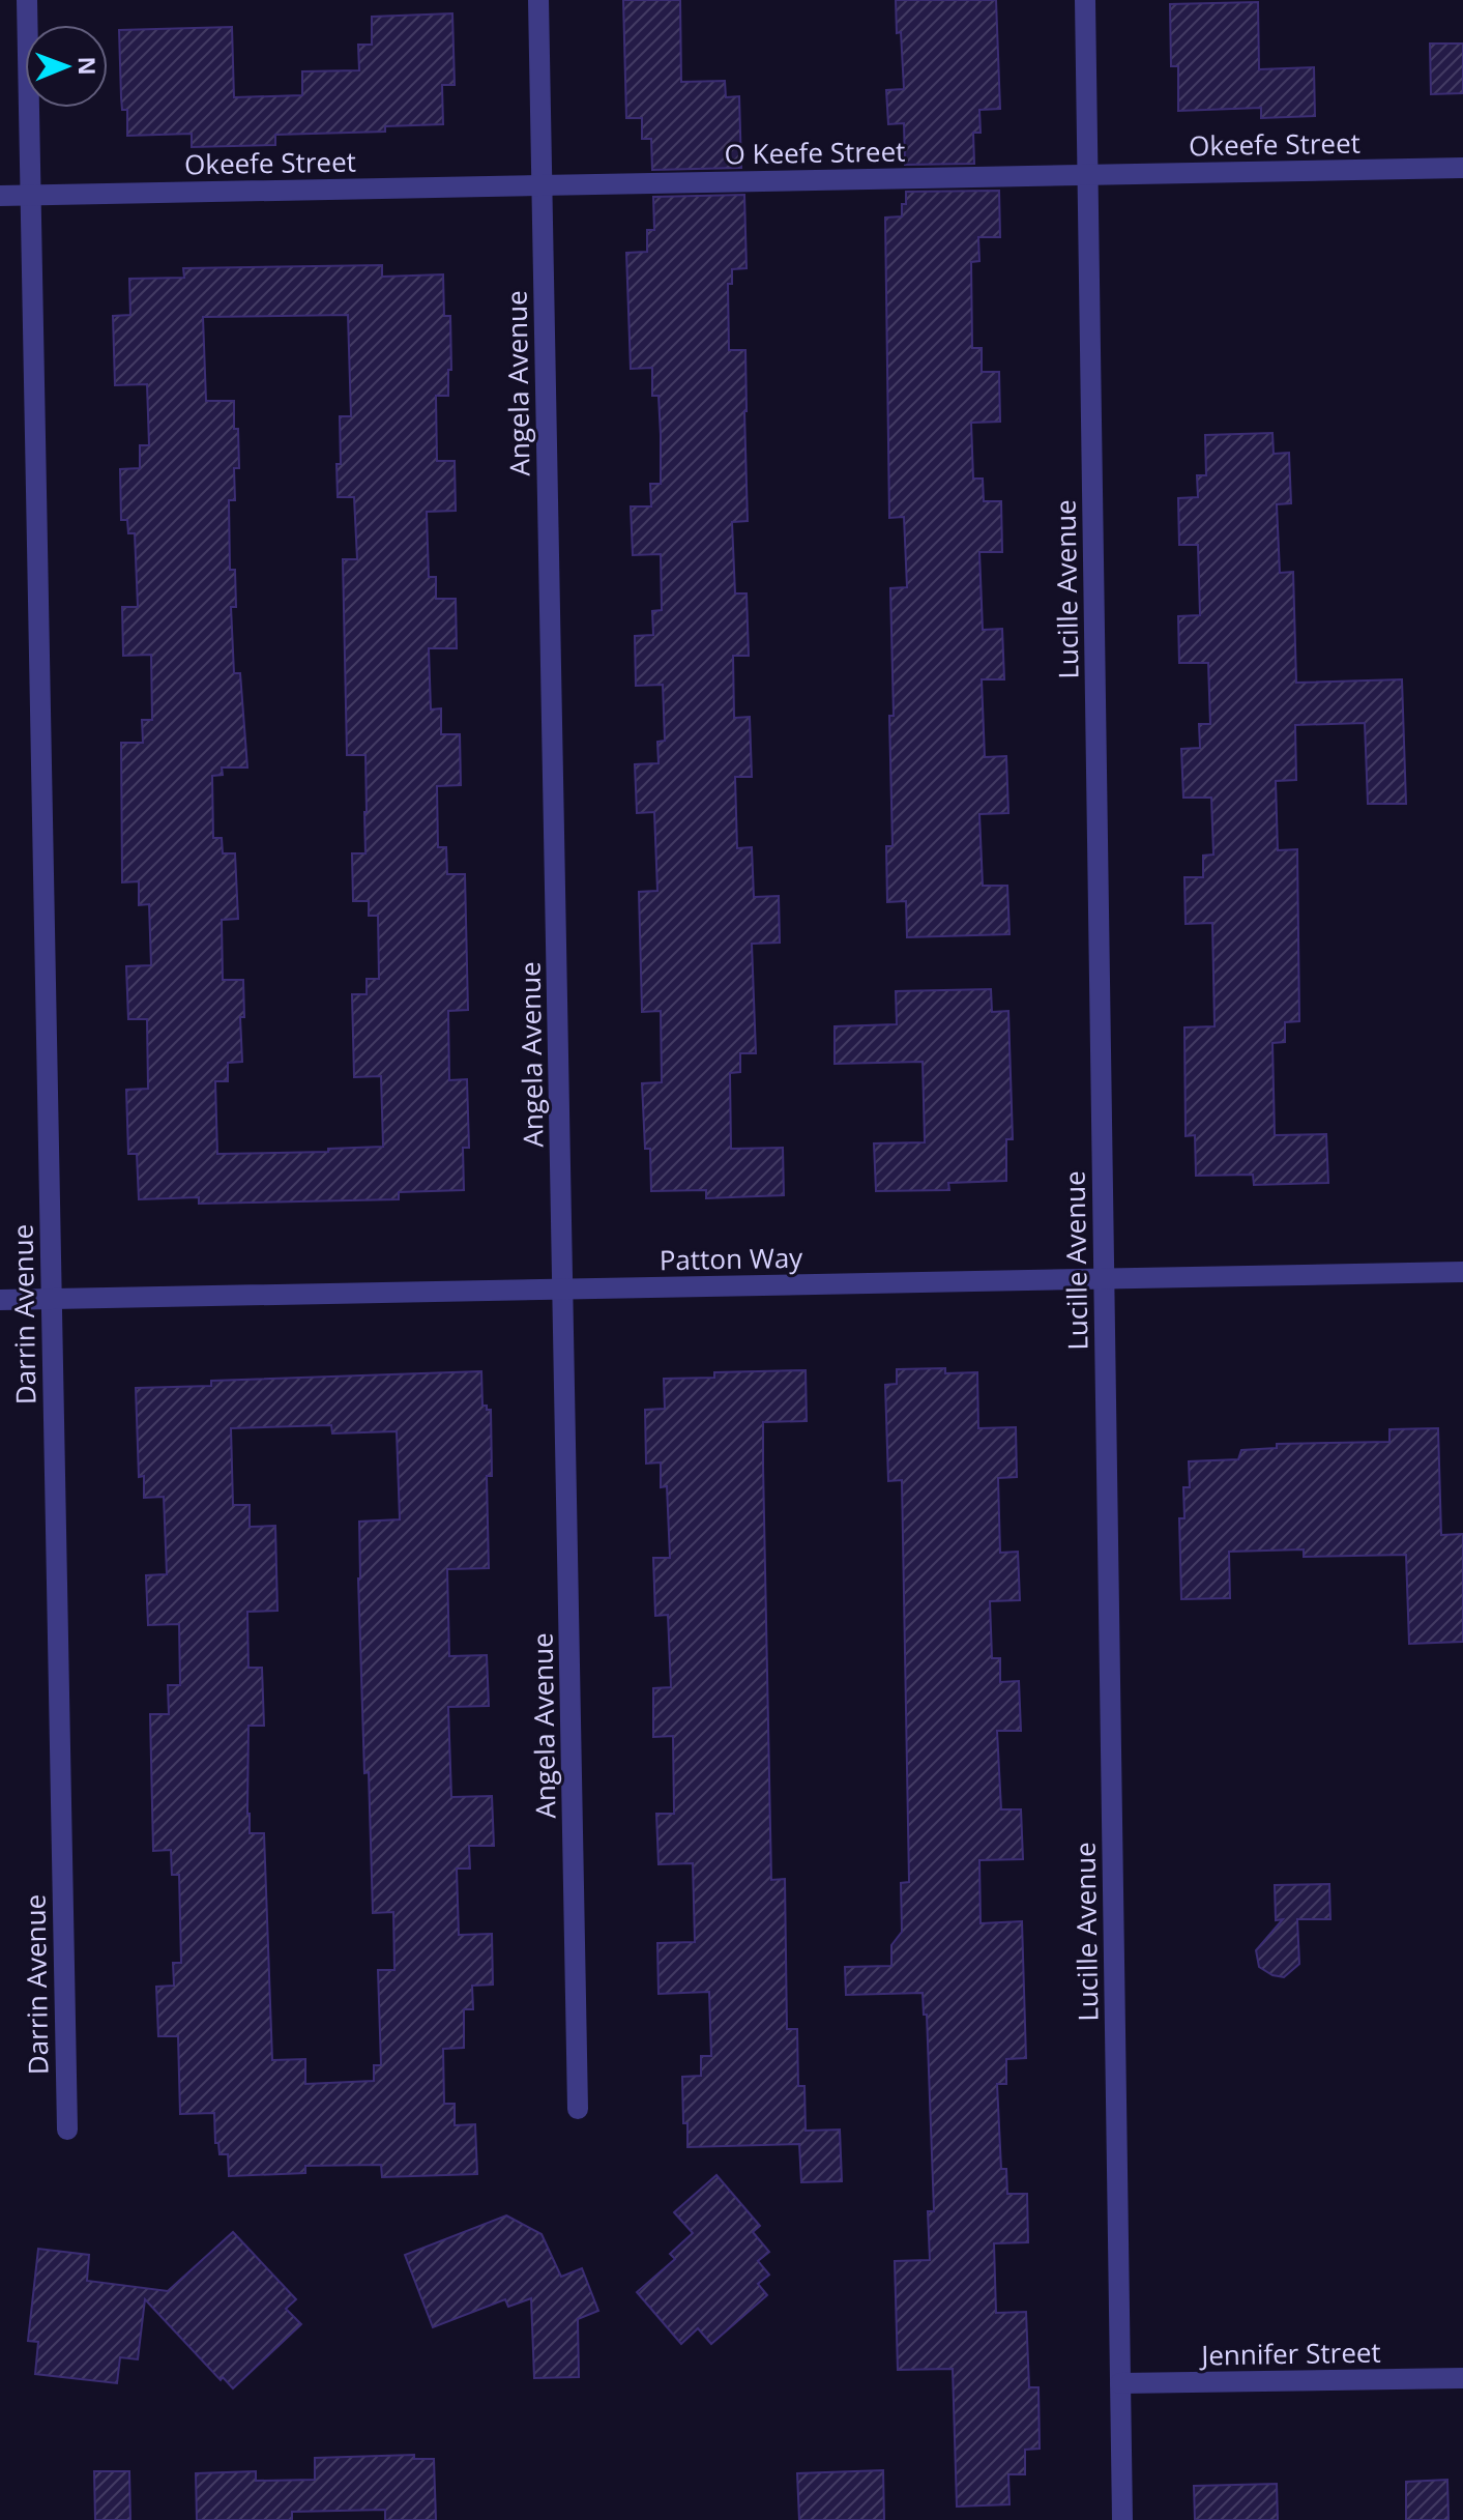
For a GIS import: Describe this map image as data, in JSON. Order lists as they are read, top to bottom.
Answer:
{
  "streets": {
    "street": [
      "Okeefe Street",
      "O Keefe Street",
      "Angela Avenue",
      "Lucille Avenue",
      "Patton Way",
      "Darrin Avenue",
      "Jennifer Street"
    ]
  },
  "crossings": [
    ["Okeefe Street", "O Keefe Street"],
    ["Okeefe Street", "Angela Avenue"],
    ["Okeefe Street", "Lucille Avenue"],
    ["Okeefe Street", "Darrin Avenue"],
    ["O Keefe Street", "Angela Avenue"],
    ["O Keefe Street", "Lucille Avenue"],
    ["Angela Avenue", "Patton Way"],
    ["Lucille Avenue", "Patton Way"],
    ["Lucille Avenue", "Jennifer Street"],
    ["Patton Way", "Darrin Avenue"]
  ],
  "north": "right"
}
